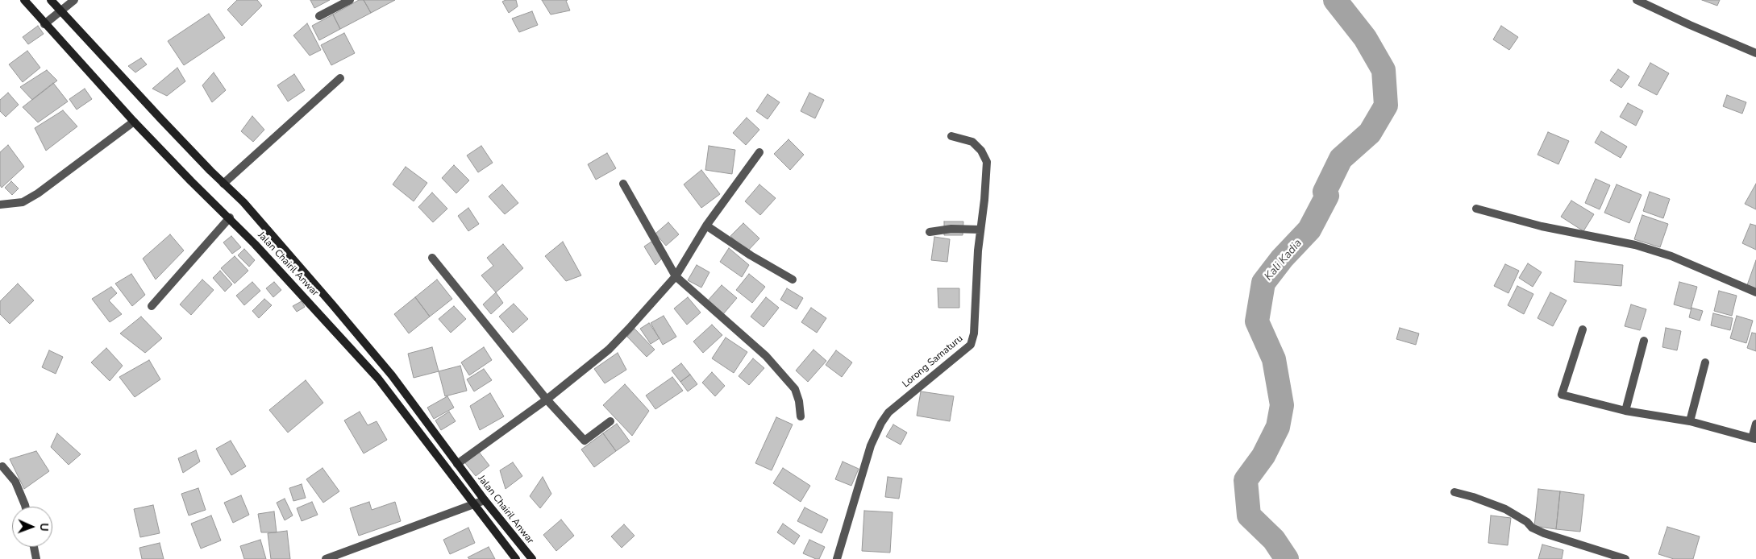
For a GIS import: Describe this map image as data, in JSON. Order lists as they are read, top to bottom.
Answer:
{
  "streets": {
    "main road": ["Jalan Chairil Anwar"],
    "street": ["Lorong Samaturu"]
  },
  "water": ["Kali Kadia"],
  "north": "right"
}
